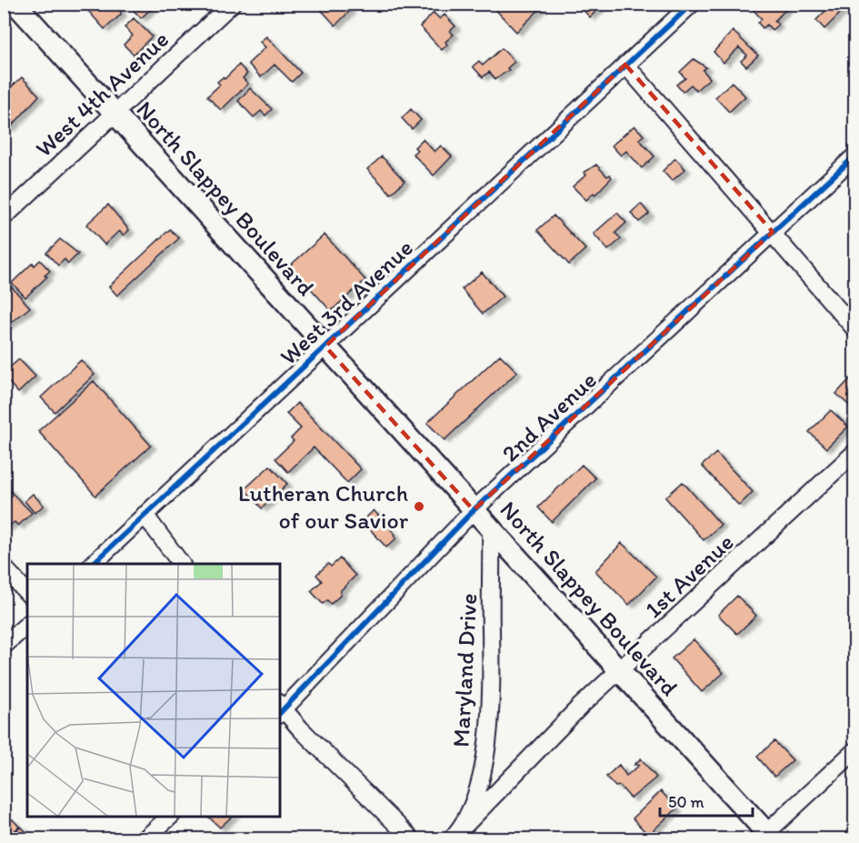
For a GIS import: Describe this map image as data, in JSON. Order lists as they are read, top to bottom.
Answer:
{
  "streets": {
    "main road": ["North Slappey Boulevard"],
    "street": [
      "West 4th Avenue",
      "West 3rd Avenue",
      "2nd Avenue",
      "1st Avenue",
      "Maryland Drive"
    ]
  },
  "crossings": [
    ["West 4th Avenue", "North Slappey Boulevard"],
    ["North Slappey Boulevard", "West 3rd Avenue"],
    ["North Slappey Boulevard", "2nd Avenue"],
    ["North Slappey Boulevard", "1st Avenue"],
    ["North Slappey Boulevard", "Maryland Drive"],
    ["1st Avenue", "Maryland Drive"]
  ],
  "places": ["Lutheran Church of our Savior"],
  "scale_bar": "50 m"
}
